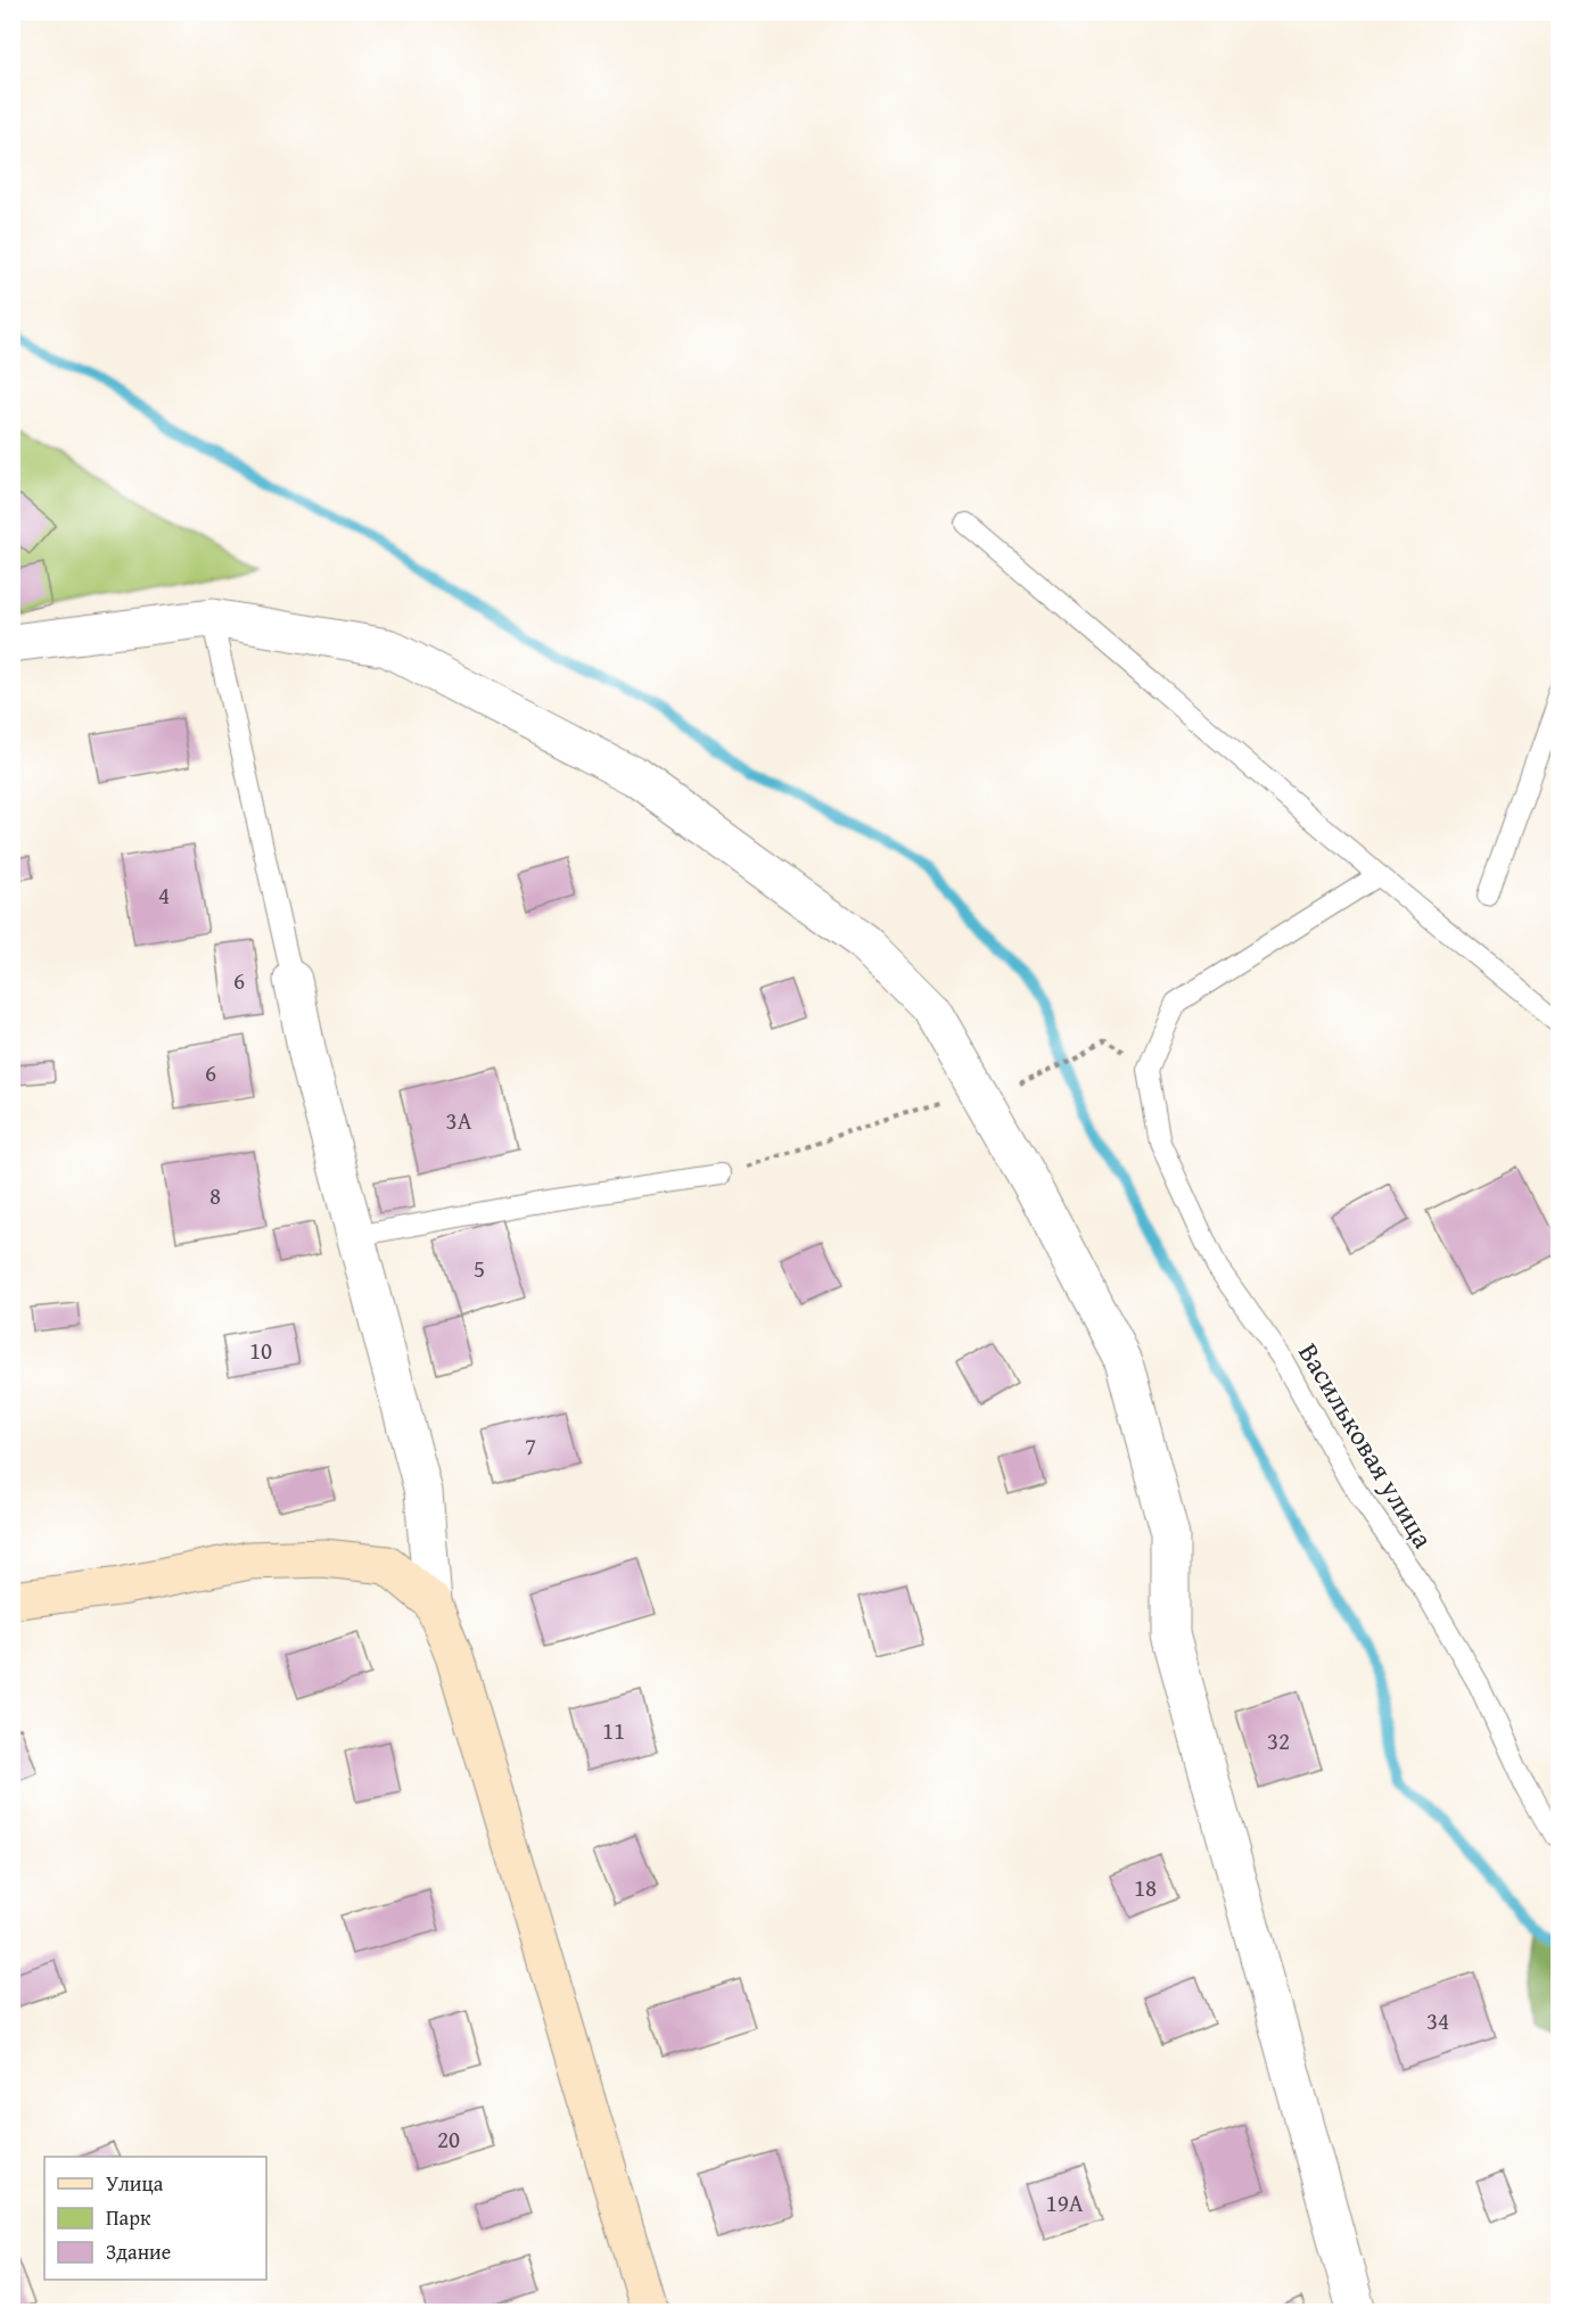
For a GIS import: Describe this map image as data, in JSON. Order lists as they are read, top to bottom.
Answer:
{
  "streets": {
    "lane": ["Васильковая улица"]
  },
  "house_numbers": [
    "4",
    "6",
    "6",
    "3А",
    "8",
    "5",
    "10",
    "7",
    "11",
    "32",
    "18",
    "34",
    "20",
    "19А"
  ],
  "legend": ["Улица", "Парк", "Здание"]
}
